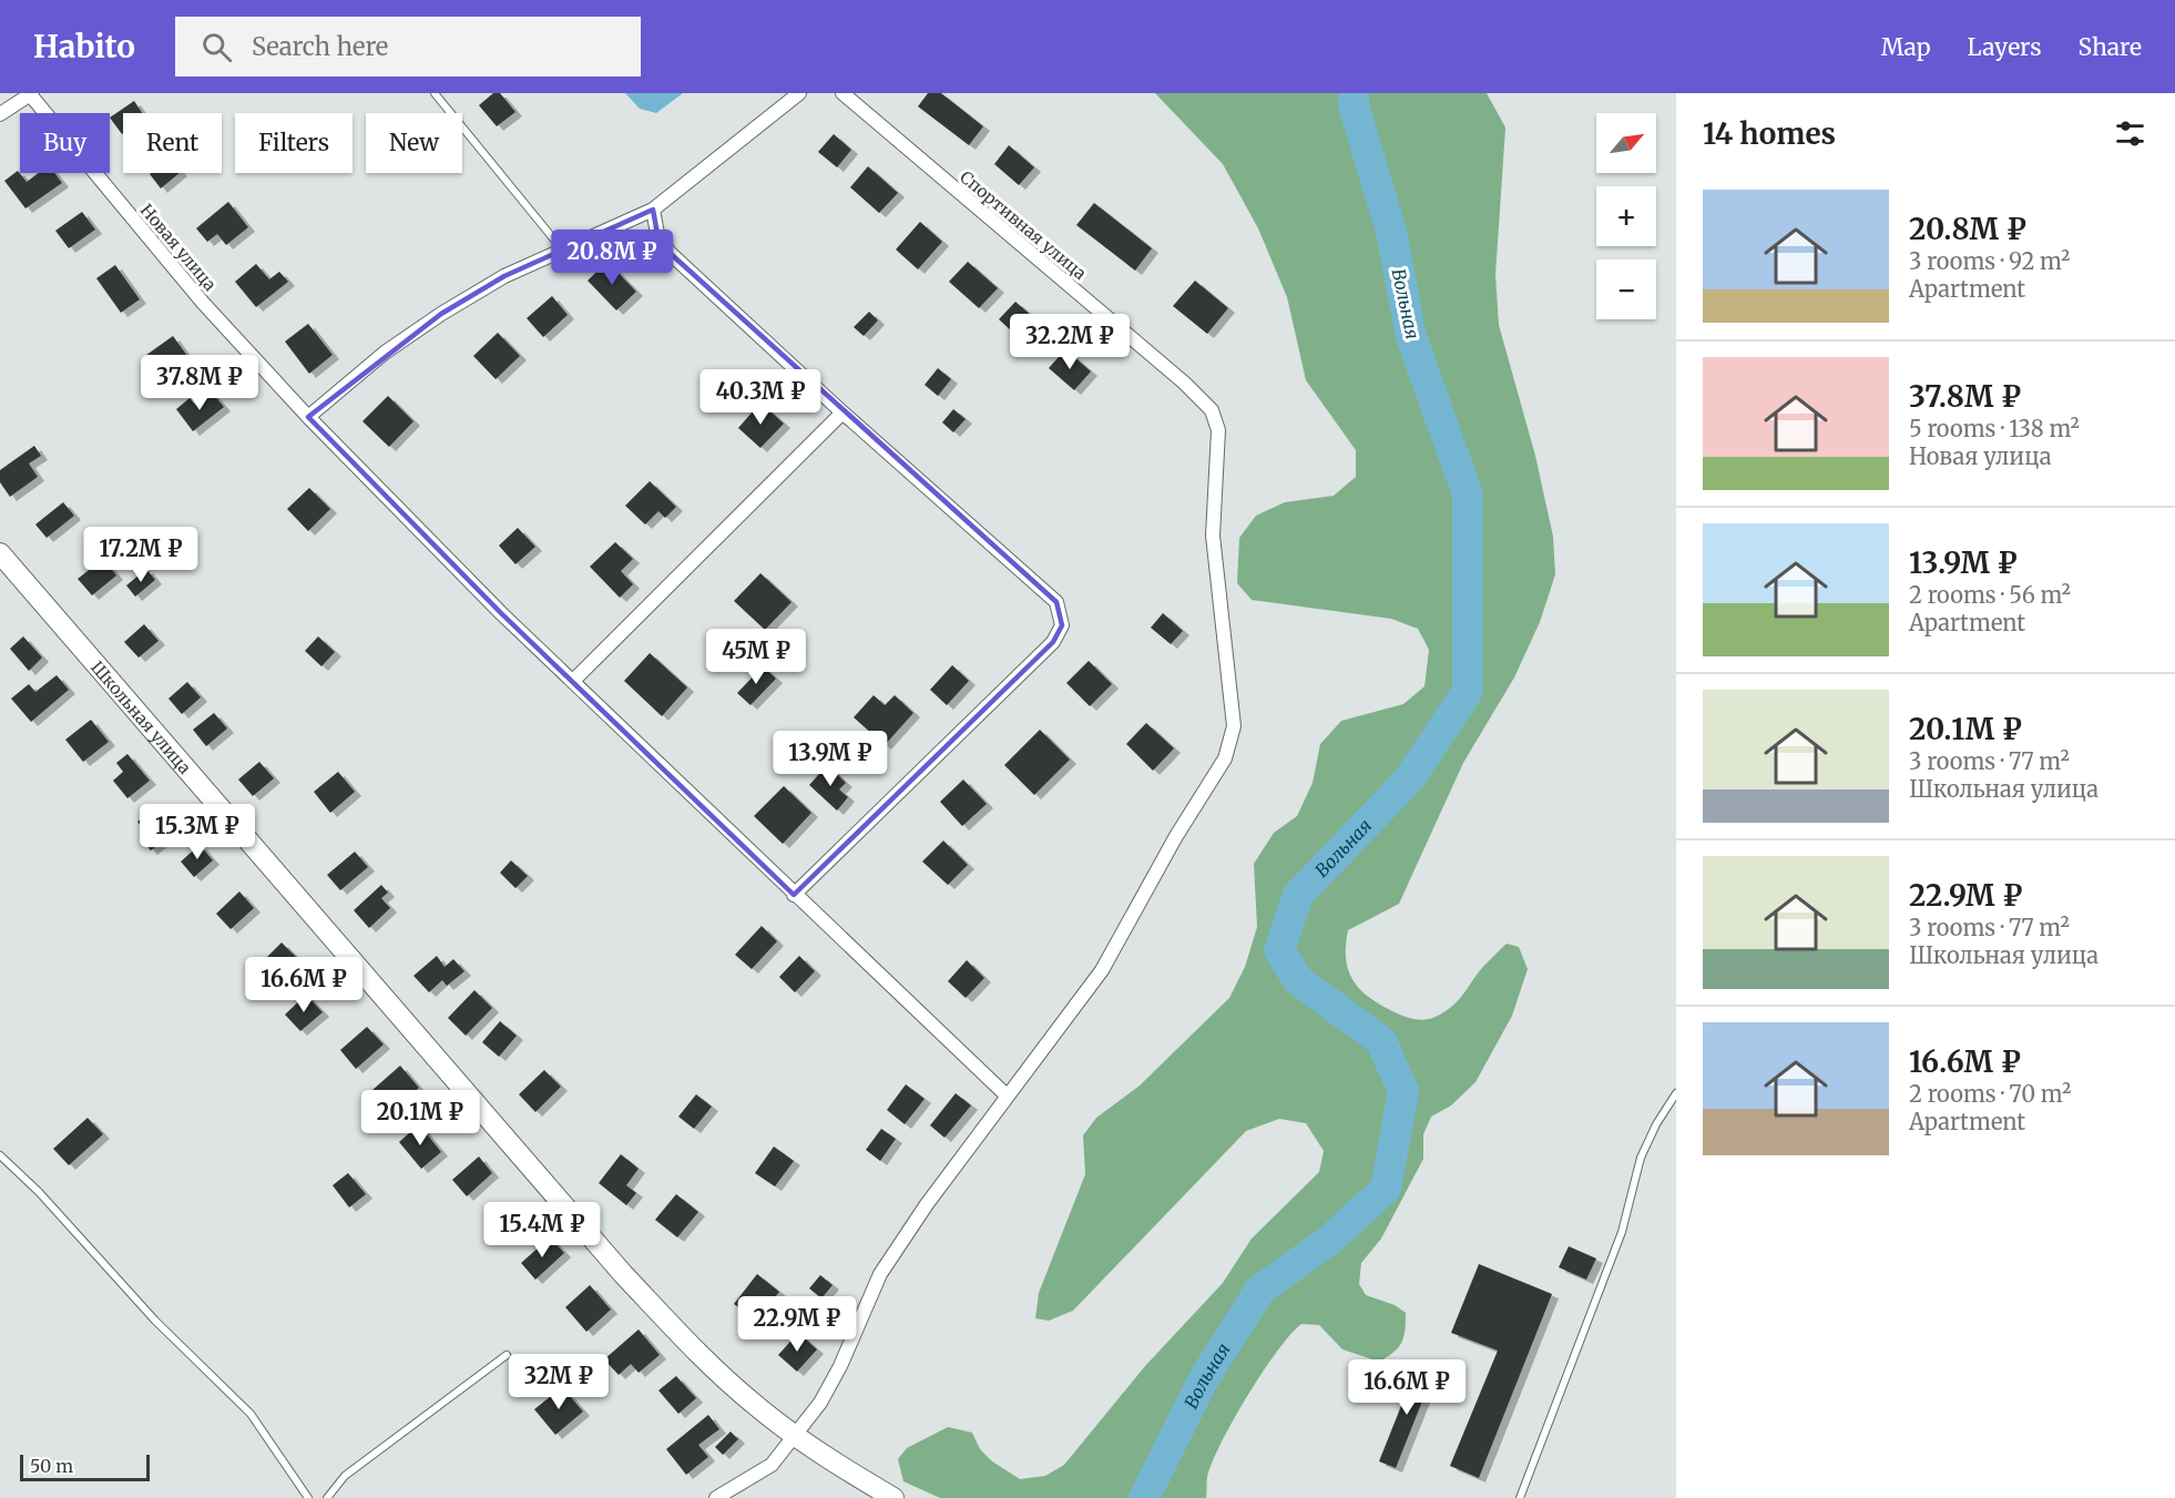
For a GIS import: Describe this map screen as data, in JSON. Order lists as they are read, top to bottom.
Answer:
{
  "streets": {
    "street": ["Спортивная улица", "Новая улица", "Школьная улица"]
  },
  "crossings": [
    ["Спортивная улица", "Новая улица"]
  ],
  "water": ["Вольная"],
  "scale_bar": "50 m",
  "north": "top right",
  "page": {
    "header": "Habito",
    "search": "Search here",
    "nav": ["Map", "Layers", "Share"],
    "heading": "14 homes",
    "map_buttons": ["+", "−"],
    "chip": [
      "Buy",
      "Rent",
      "Filters",
      "New"
    ],
    "list": [
      {
        "name": "20.8M ₽",
        "note": "3 rooms · 92 m² · Apartment"
      },
      {
        "name": "37.8M ₽",
        "note": "5 rooms · 138 m² · Новая улица"
      },
      {
        "name": "13.9M ₽",
        "note": "2 rooms · 56 m² · Apartment"
      },
      {
        "name": "20.1M ₽",
        "note": "3 rooms · 77 m² · Школьная улица"
      },
      {
        "name": "22.9M ₽",
        "note": "3 rooms · 77 m² · Школьная улица"
      },
      {
        "name": "16.6M ₽",
        "note": "2 rooms · 70 m² · Apartment"
      }
    ],
    "price": [
      "20.8M ₽",
      "32.2M ₽",
      "37.8M ₽",
      "40.3M ₽",
      "17.2M ₽",
      "45M ₽",
      "13.9M ₽",
      "15.3M ₽",
      "16.6M ₽",
      "20.1M ₽",
      "15.4M ₽",
      "22.9M ₽",
      "32M ₽",
      "16.6M ₽"
    ],
    "scale": "50 m"
  }
}
